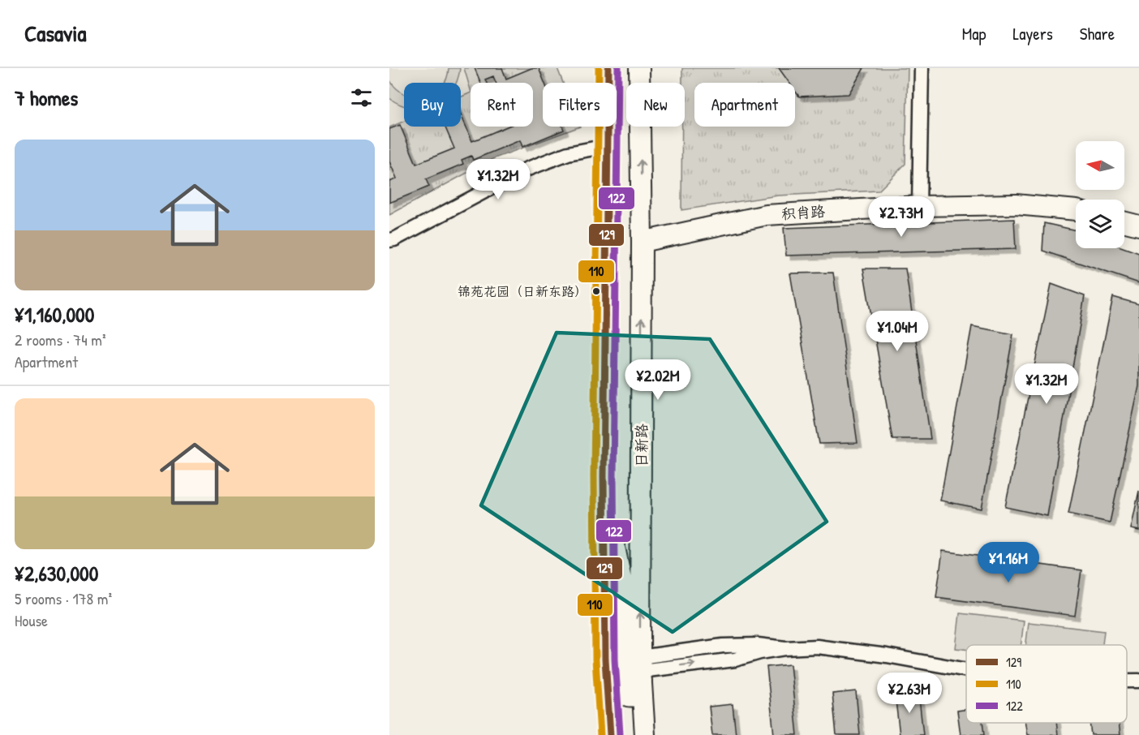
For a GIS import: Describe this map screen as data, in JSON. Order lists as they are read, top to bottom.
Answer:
{
  "streets": {
    "main road": ["积肖路", "日新路"]
  },
  "crossings": [
    ["积肖路", "日新路"]
  ],
  "places": ["锦苑花园（日新东路）"],
  "lines": ["transit line 129", "transit line 110", "transit line 122"],
  "legend": ["129", "110", "122"],
  "north": "left",
  "page": {
    "header": "Casavia",
    "nav": ["Map", "Layers", "Share"],
    "heading": "7 homes",
    "chip": [
      "Buy",
      "Rent",
      "Filters",
      "New",
      "Apartment"
    ],
    "list": [
      {
        "name": "¥1,160,000",
        "note": "2 rooms · 74 m² · Apartment"
      },
      {
        "name": "¥2,630,000",
        "note": "5 rooms · 178 m² · House"
      }
    ],
    "price": [
      "¥1.32M",
      "¥2.73M",
      "¥1.04M",
      "¥2.02M",
      "¥1.32M",
      "¥1.16M",
      "¥2.63M"
    ]
  }
}
